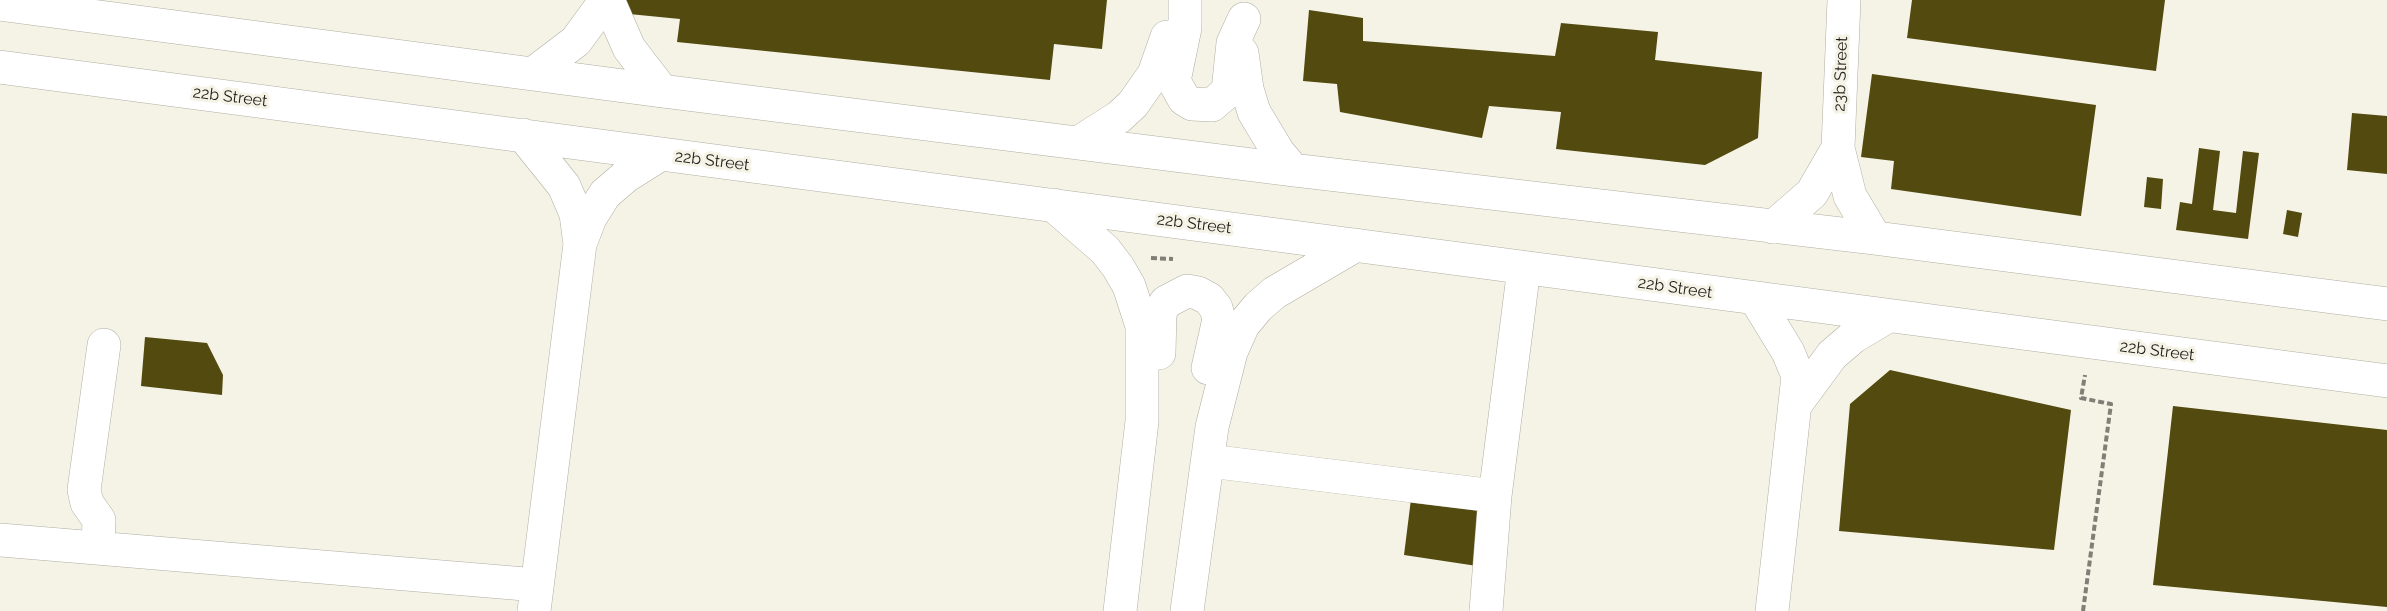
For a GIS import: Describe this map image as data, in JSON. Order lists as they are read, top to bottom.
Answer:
{
  "streets": {
    "street": ["23b Street", "22b Street"]
  }
}
